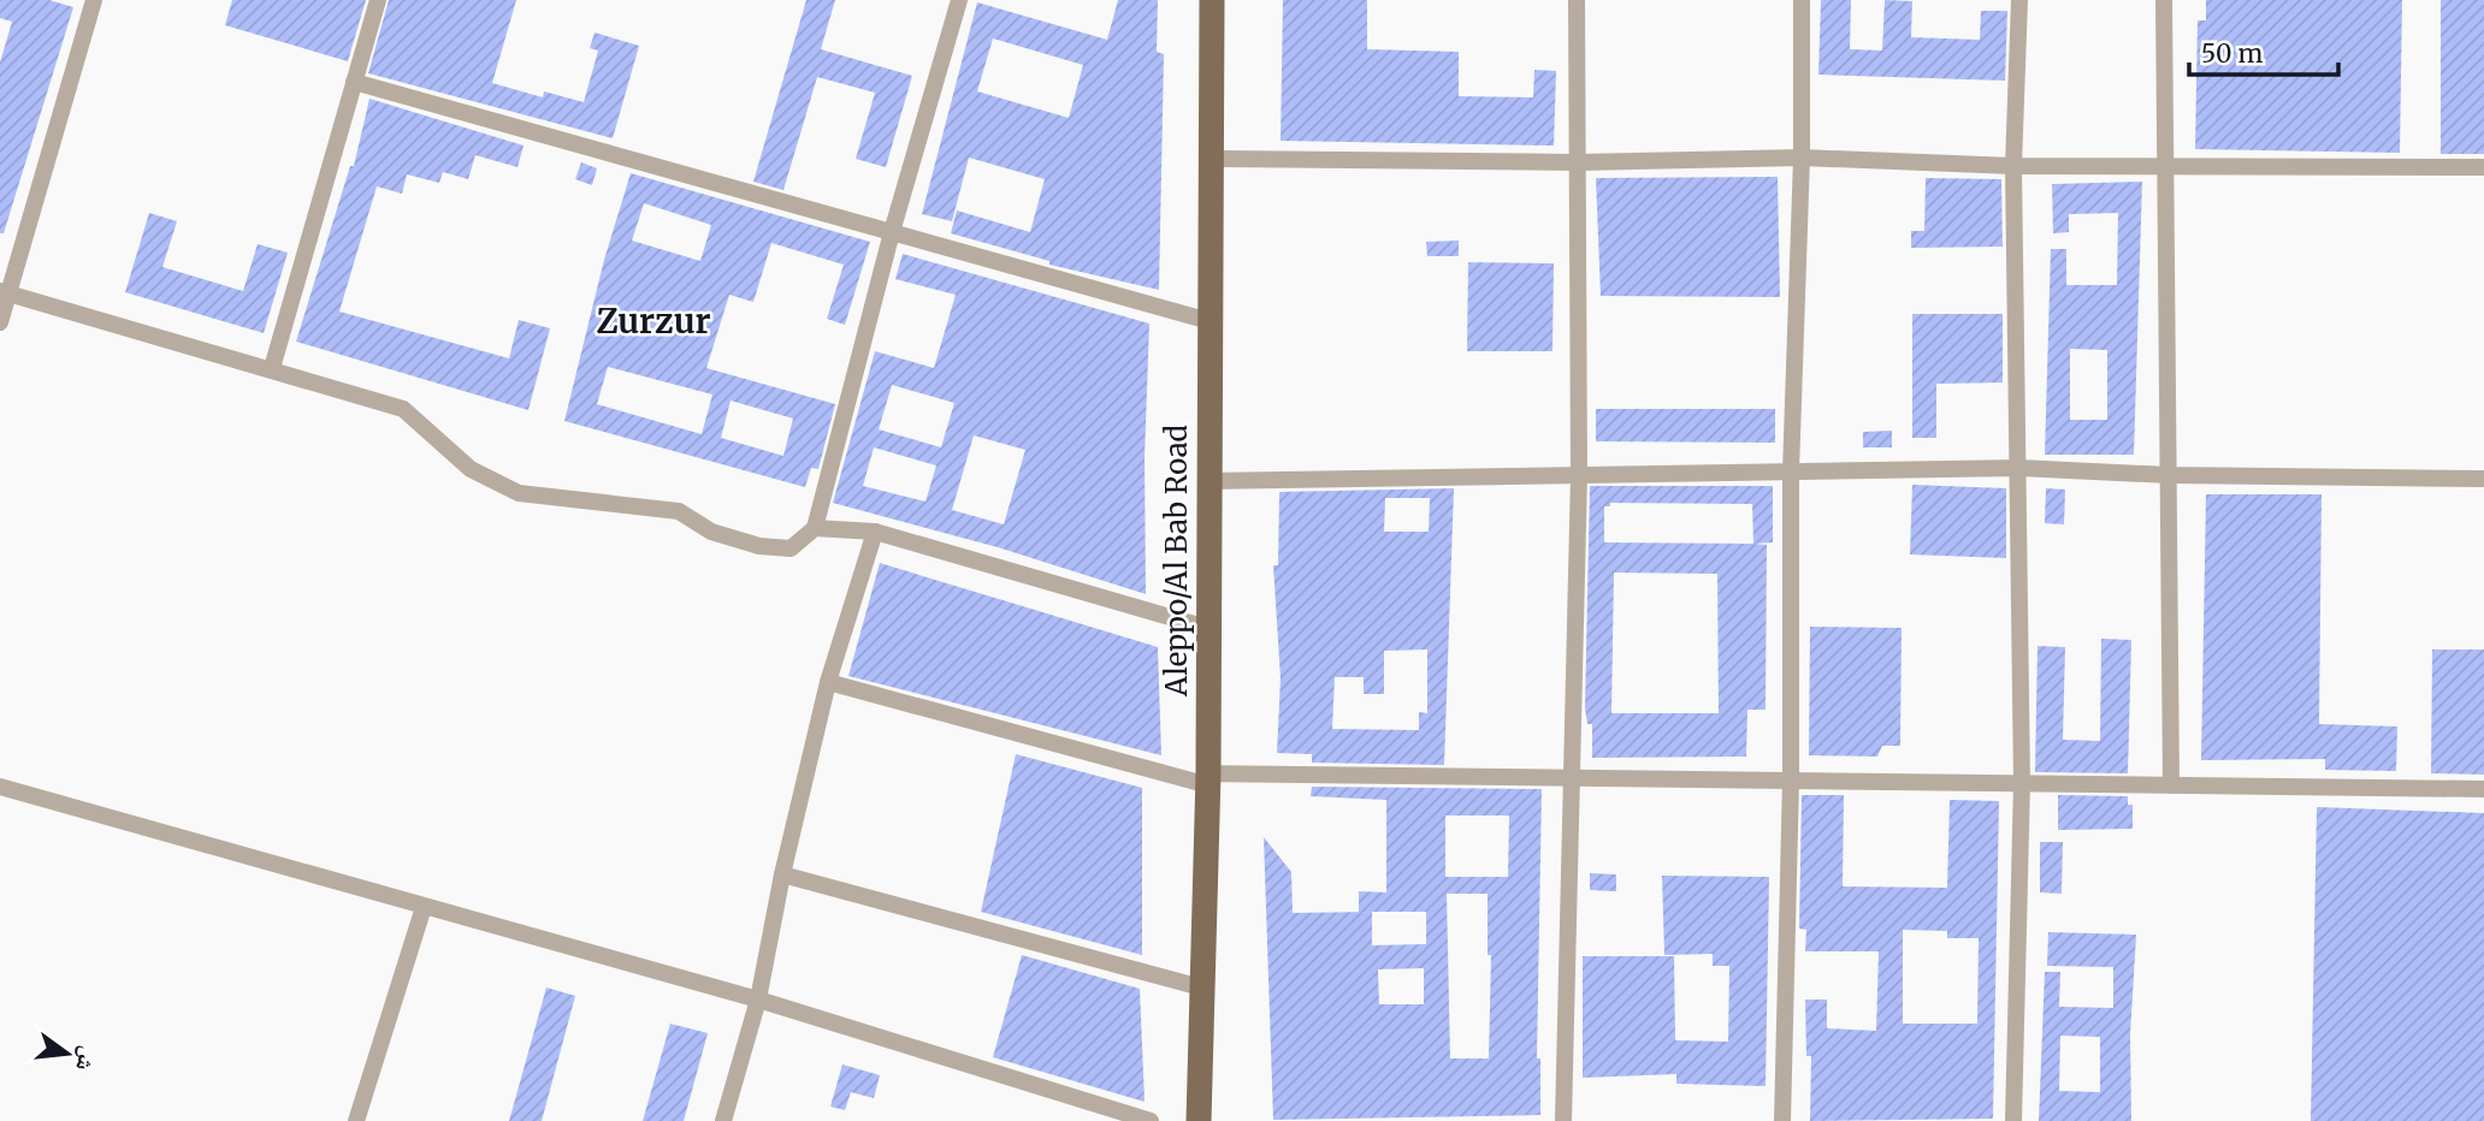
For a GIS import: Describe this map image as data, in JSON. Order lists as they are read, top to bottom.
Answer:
{
  "streets": {
    "main road": ["Aleppo/Al Bab Road"]
  },
  "districts": ["Zurzur"],
  "scale_bar": "50 m",
  "north": "right"
}
